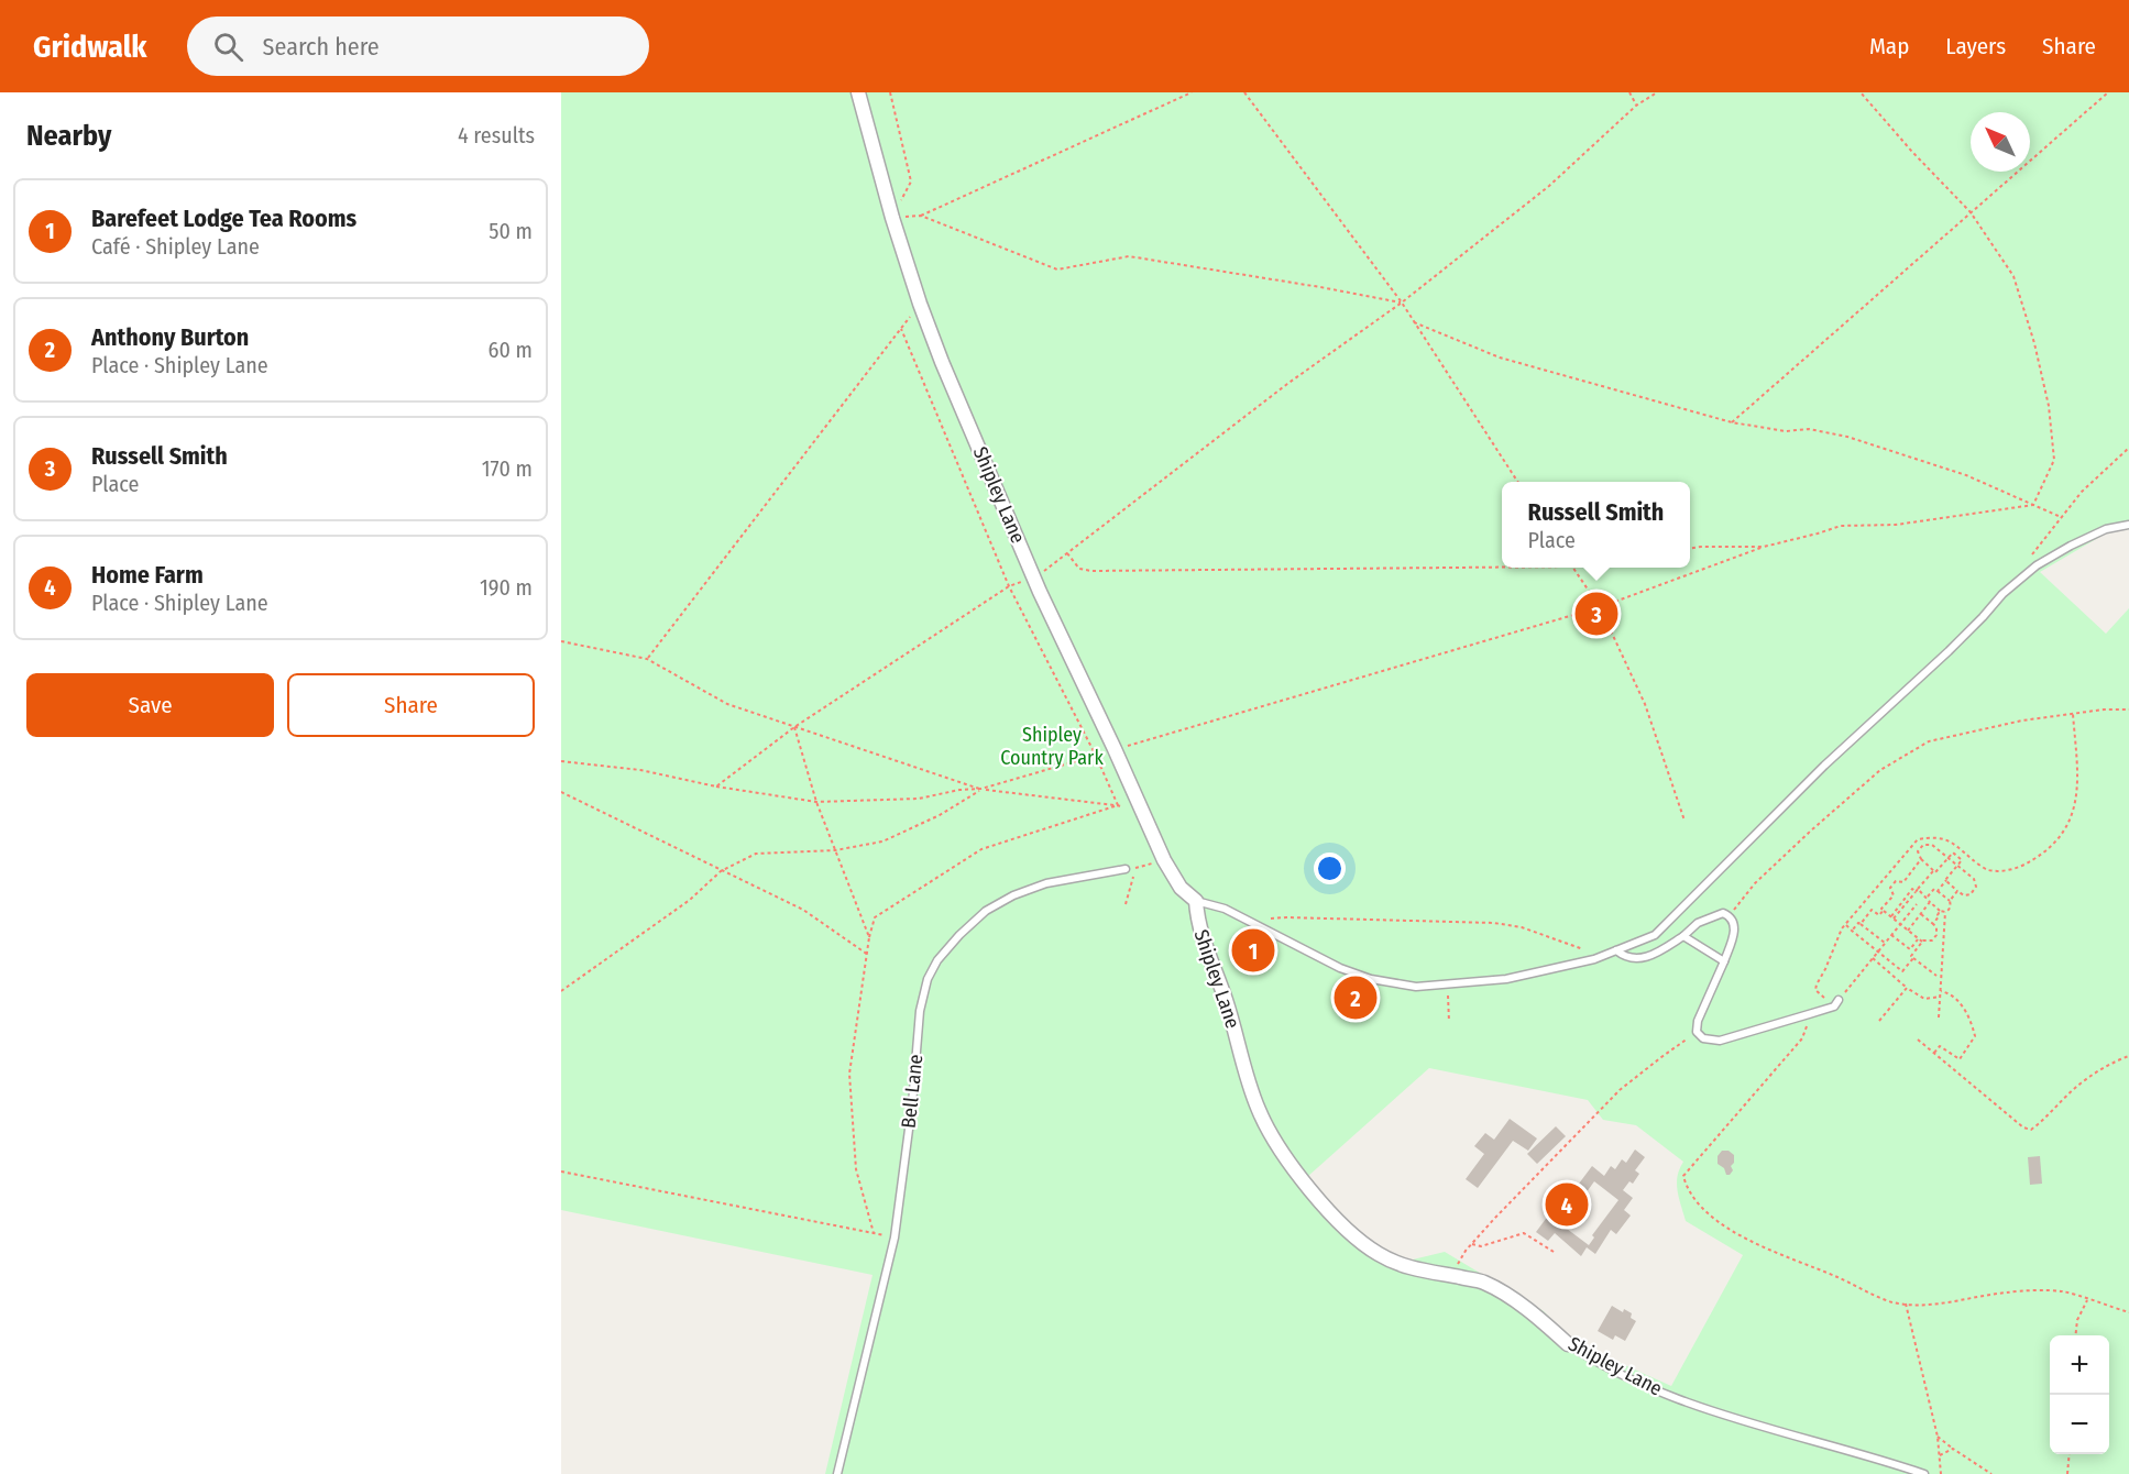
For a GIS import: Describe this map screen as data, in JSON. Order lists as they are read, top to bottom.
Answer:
{
  "streets": {
    "street": ["Shipley Lane"],
    "lane": ["Bell Lane"]
  },
  "parks": ["Shipley Country Park"],
  "north": "top left",
  "page": {
    "header": "Gridwalk",
    "search": "Search here",
    "nav": ["Map", "Layers", "Share"],
    "heading": ["Nearby", "4 results"],
    "list": [
      {
        "mark": "1",
        "name": "Barefeet Lodge Tea Rooms",
        "note": "Café · Shipley Lane",
        "value": "50 m"
      },
      {
        "mark": "2",
        "name": "Anthony Burton",
        "note": "Place · Shipley Lane",
        "value": "60 m"
      },
      {
        "mark": "3",
        "name": "Russell Smith",
        "note": "Place",
        "value": "170 m"
      },
      {
        "mark": "4",
        "name": "Home Farm",
        "note": "Place · Shipley Lane",
        "value": "190 m"
      }
    ],
    "popup": ["Russell Smith", "Place"],
    "pins": [
      "3",
      "1",
      "2",
      "4"
    ],
    "buttons": ["Save", "Share"],
    "map_buttons": ["+", "−"]
  }
}
